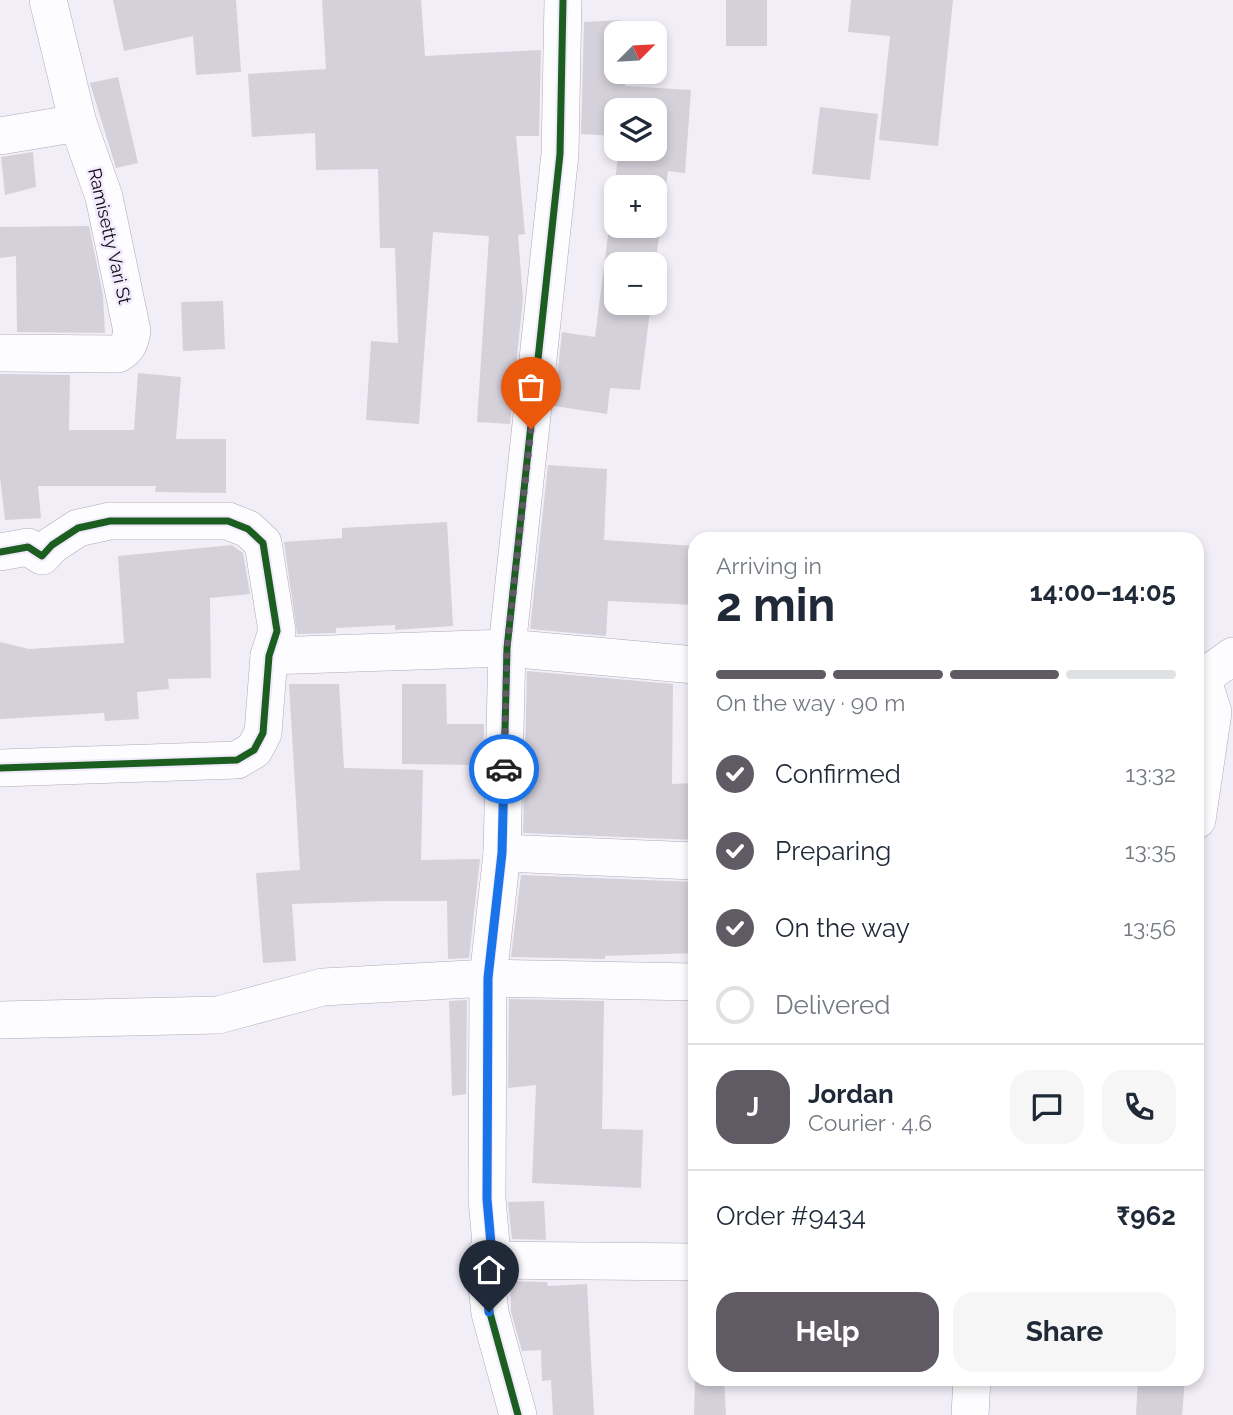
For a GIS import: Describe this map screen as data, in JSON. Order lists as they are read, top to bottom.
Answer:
{
  "streets": {
    "street": ["Ramisetty Vari St"]
  },
  "north": "top right",
  "page": {
    "map_buttons": ["+", "−"],
    "heading": ["2 min", "Arriving in", "14:00–14:05"],
    "panel": [
      "Jordan",
      "Courier · 4.6",
      "Order #9434",
      "₹962"
    ],
    "bar": "On the way · 90 m",
    "list": [
      ["Confirmed", "13:32"],
      ["Preparing", "13:35"],
      ["On the way", "13:56"],
      "Delivered"
    ],
    "round": "J",
    "buttons": ["Help", "Share"]
  }
}
